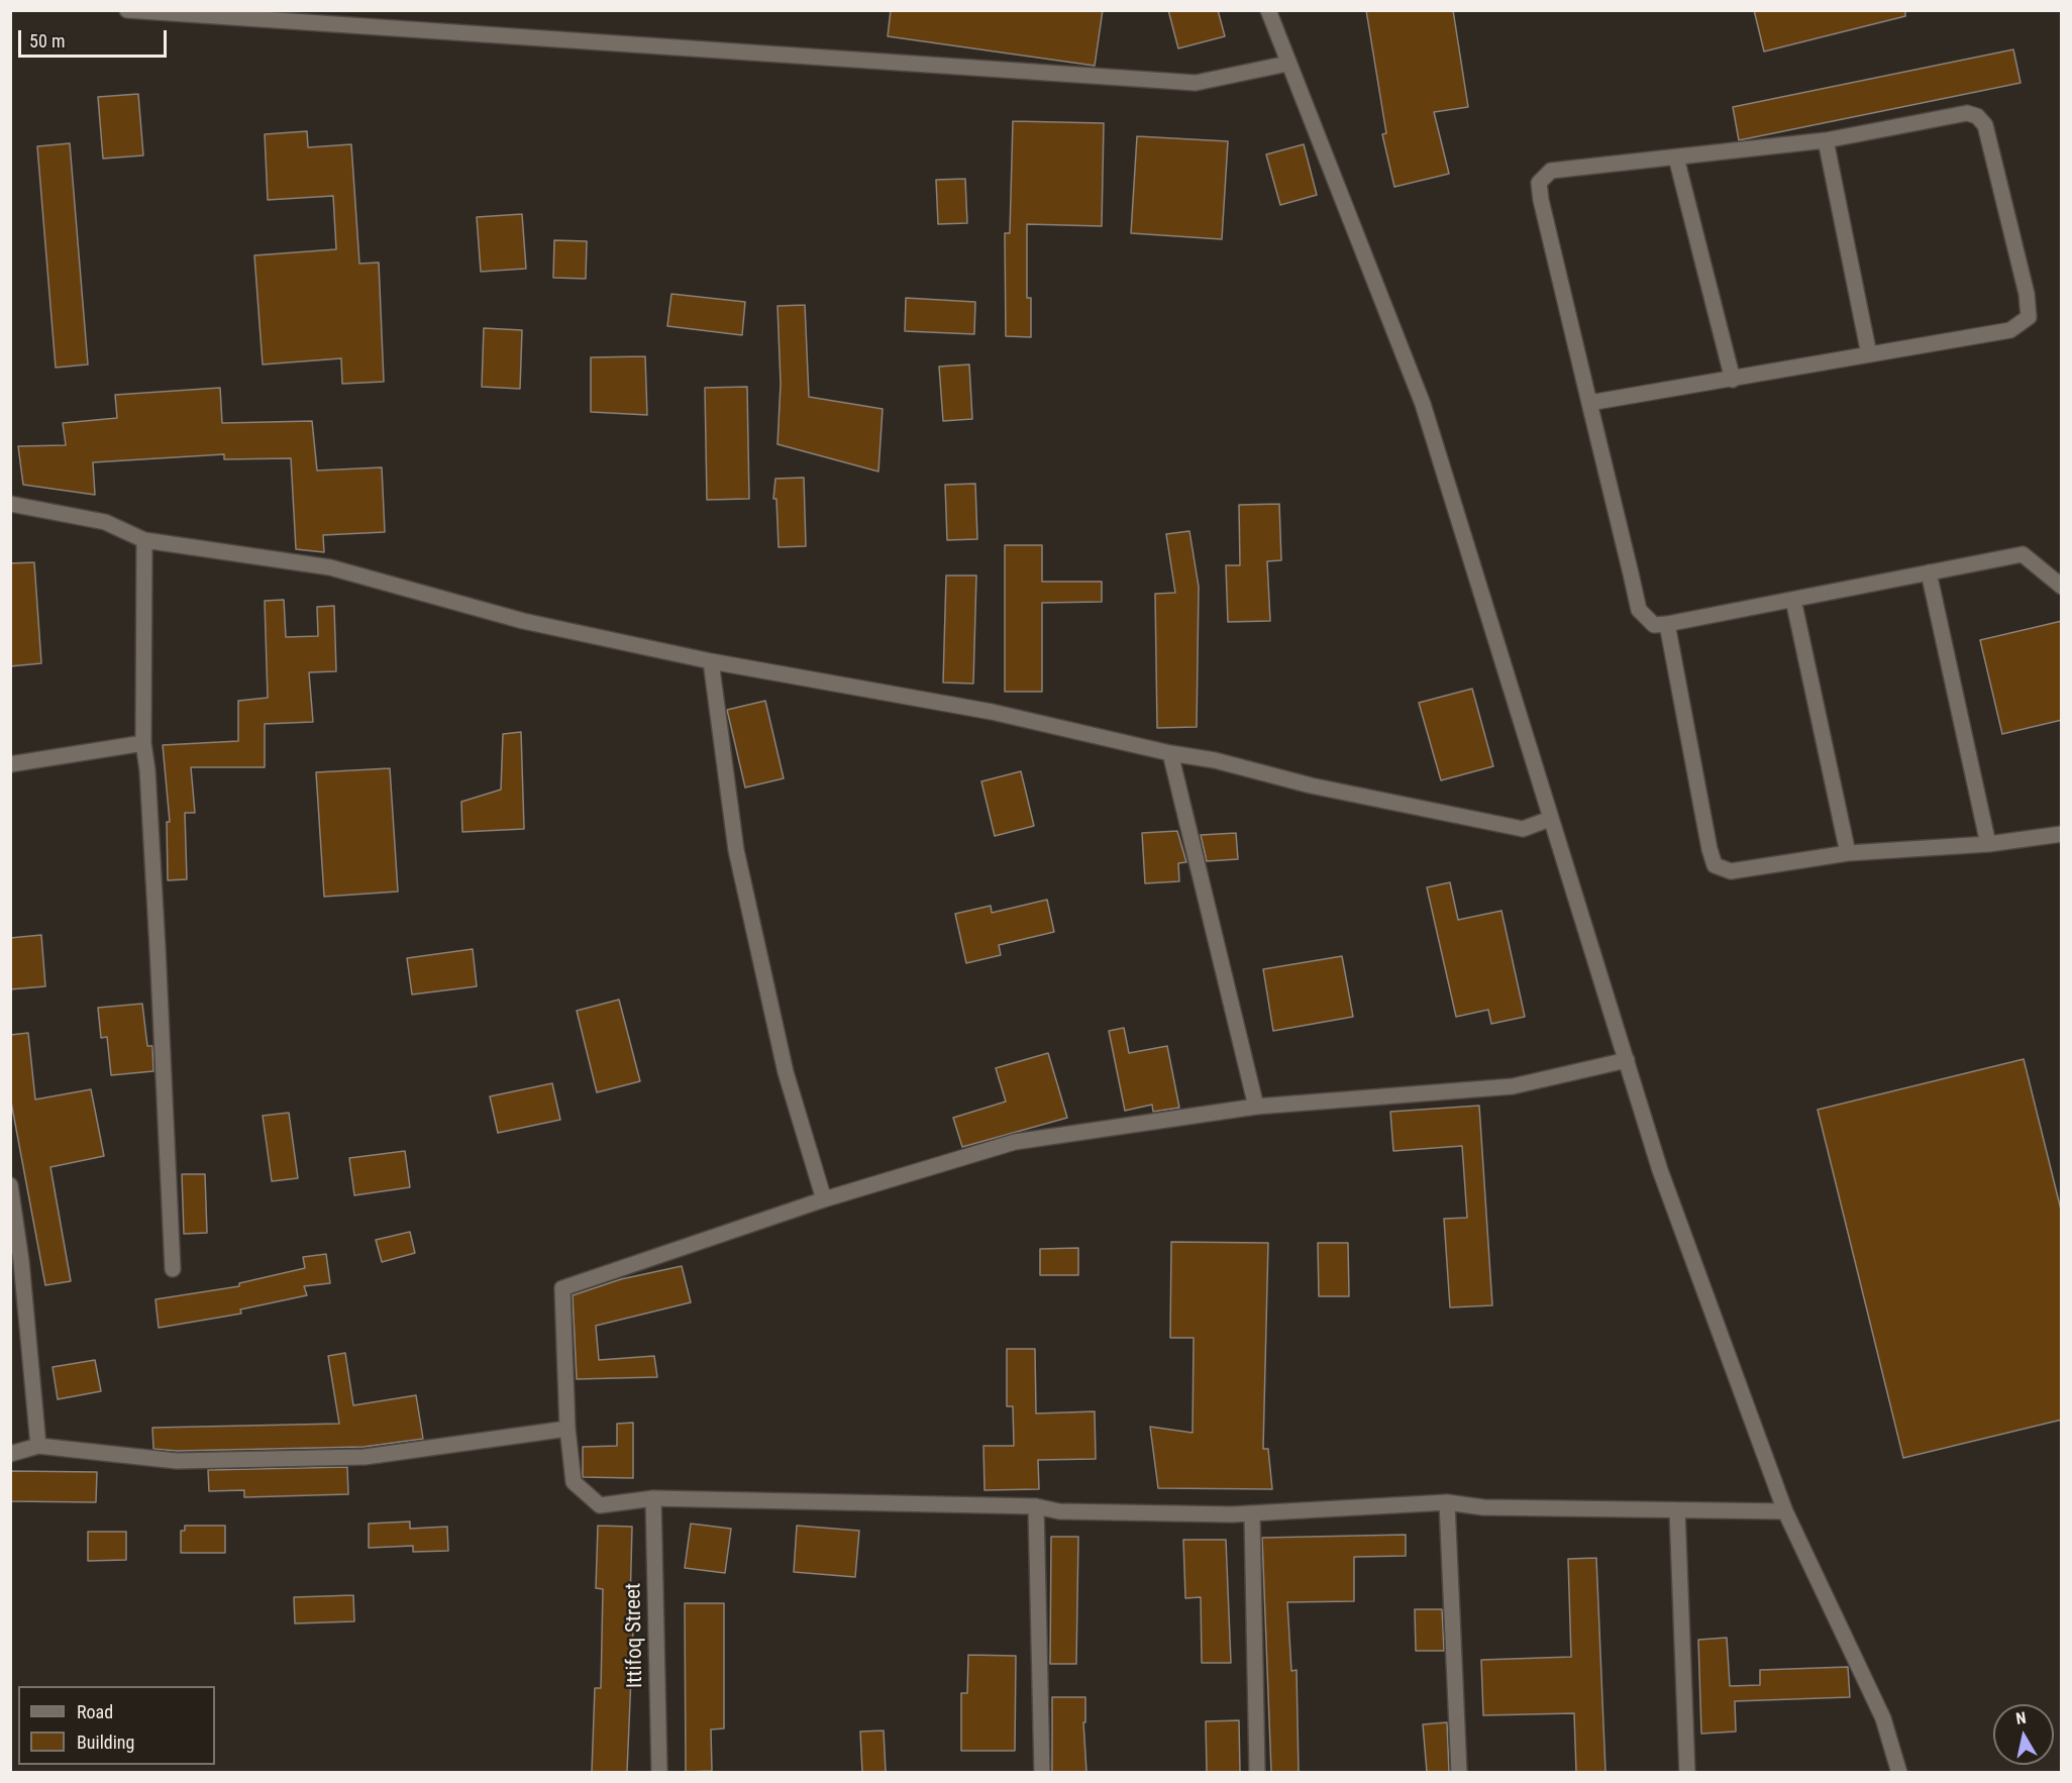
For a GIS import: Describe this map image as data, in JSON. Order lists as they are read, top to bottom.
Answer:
{
  "streets": {
    "street": ["Ittifoq Street"]
  },
  "legend": ["Road", "Building"],
  "scale_bar": "50 m",
  "north": "top"
}
